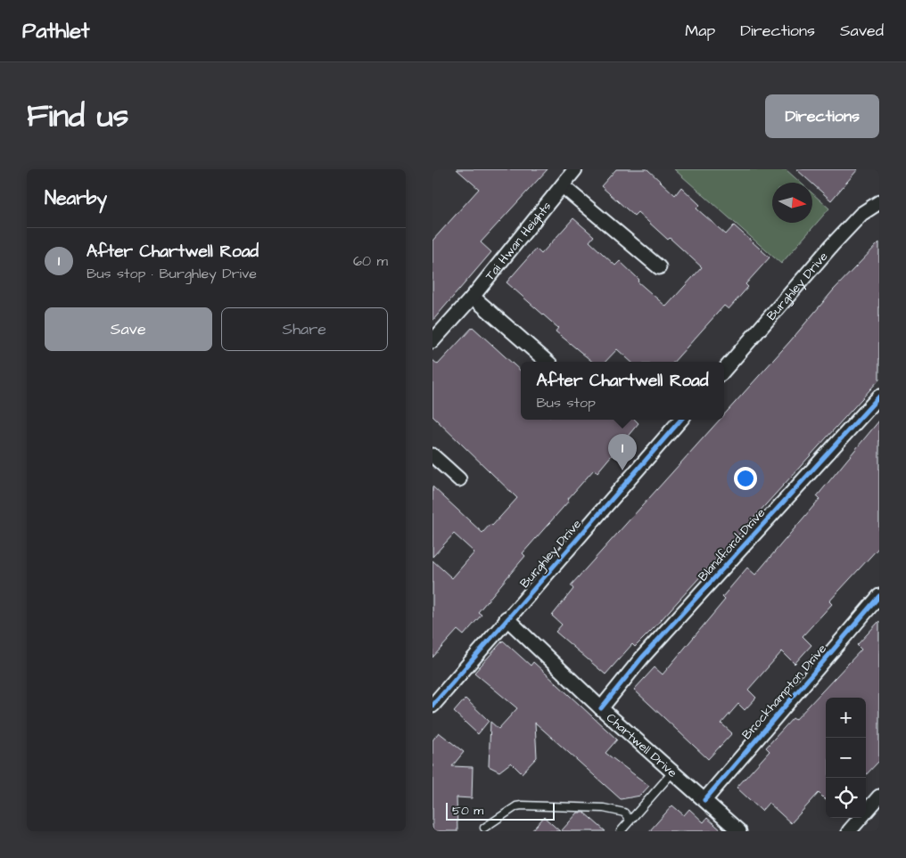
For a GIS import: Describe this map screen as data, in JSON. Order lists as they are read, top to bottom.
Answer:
{
  "streets": {
    "street": [
      "Tai Hwan Heights",
      "Burghley Drive",
      "Blandford Drive",
      "Brockhampton Drive",
      "Chartwell Drive"
    ]
  },
  "crossings": [
    ["Burghley Drive", "Chartwell Drive"],
    ["Blandford Drive", "Chartwell Drive"],
    ["Brockhampton Drive", "Chartwell Drive"]
  ],
  "scale_bar": "50 m",
  "north": "right",
  "page": {
    "header": "Pathlet",
    "nav": ["Map", "Directions", "Saved"],
    "title": "Find us",
    "buttons": [
      "Directions",
      ["Save", "Share"]
    ],
    "heading": "Nearby",
    "list": [
      {
        "mark": "1",
        "name": "After Chartwell Road",
        "note": "Bus stop · Burghley Drive",
        "value": "60 m"
      }
    ],
    "popup": ["After Chartwell Road", "Bus stop"],
    "pins": "1",
    "map_buttons": ["+", "−"],
    "scale": "50 m"
  }
}
